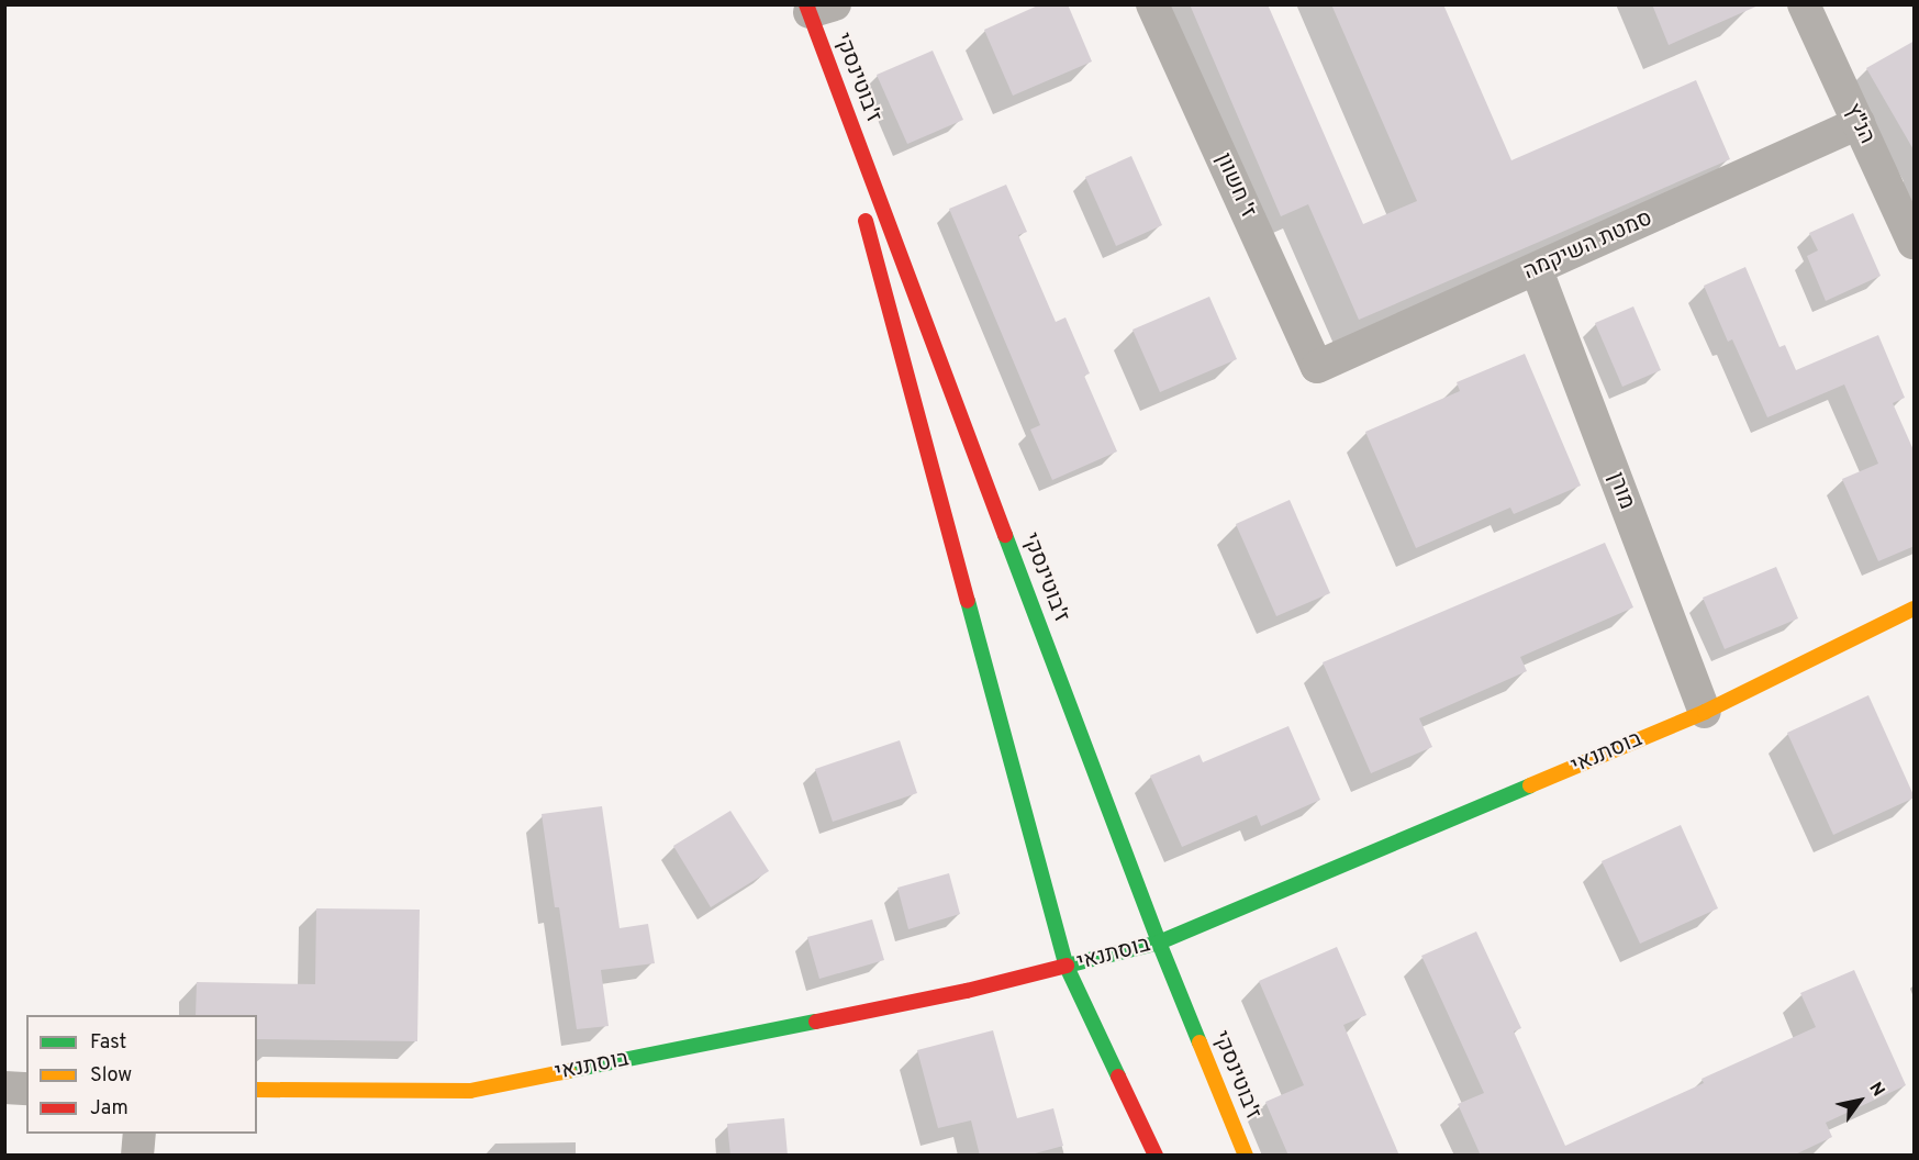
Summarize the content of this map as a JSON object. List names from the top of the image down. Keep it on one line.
{"streets":{"street":["ז'בוטינסקי","הנ\"ץ","ז' חשוון","סמטת השיקמה","מורן","בוסתנאי"]},"crossings":[["ז'בוטינסקי","בוסתנאי"],["הנ\"ץ","סמטת השיקמה"],["ז' חשוון","סמטת השיקמה"],["סמטת השיקמה","מורן"],["מורן","בוסתנאי"]],"legend":["Fast","Slow","Jam"],"north":"top right"}
